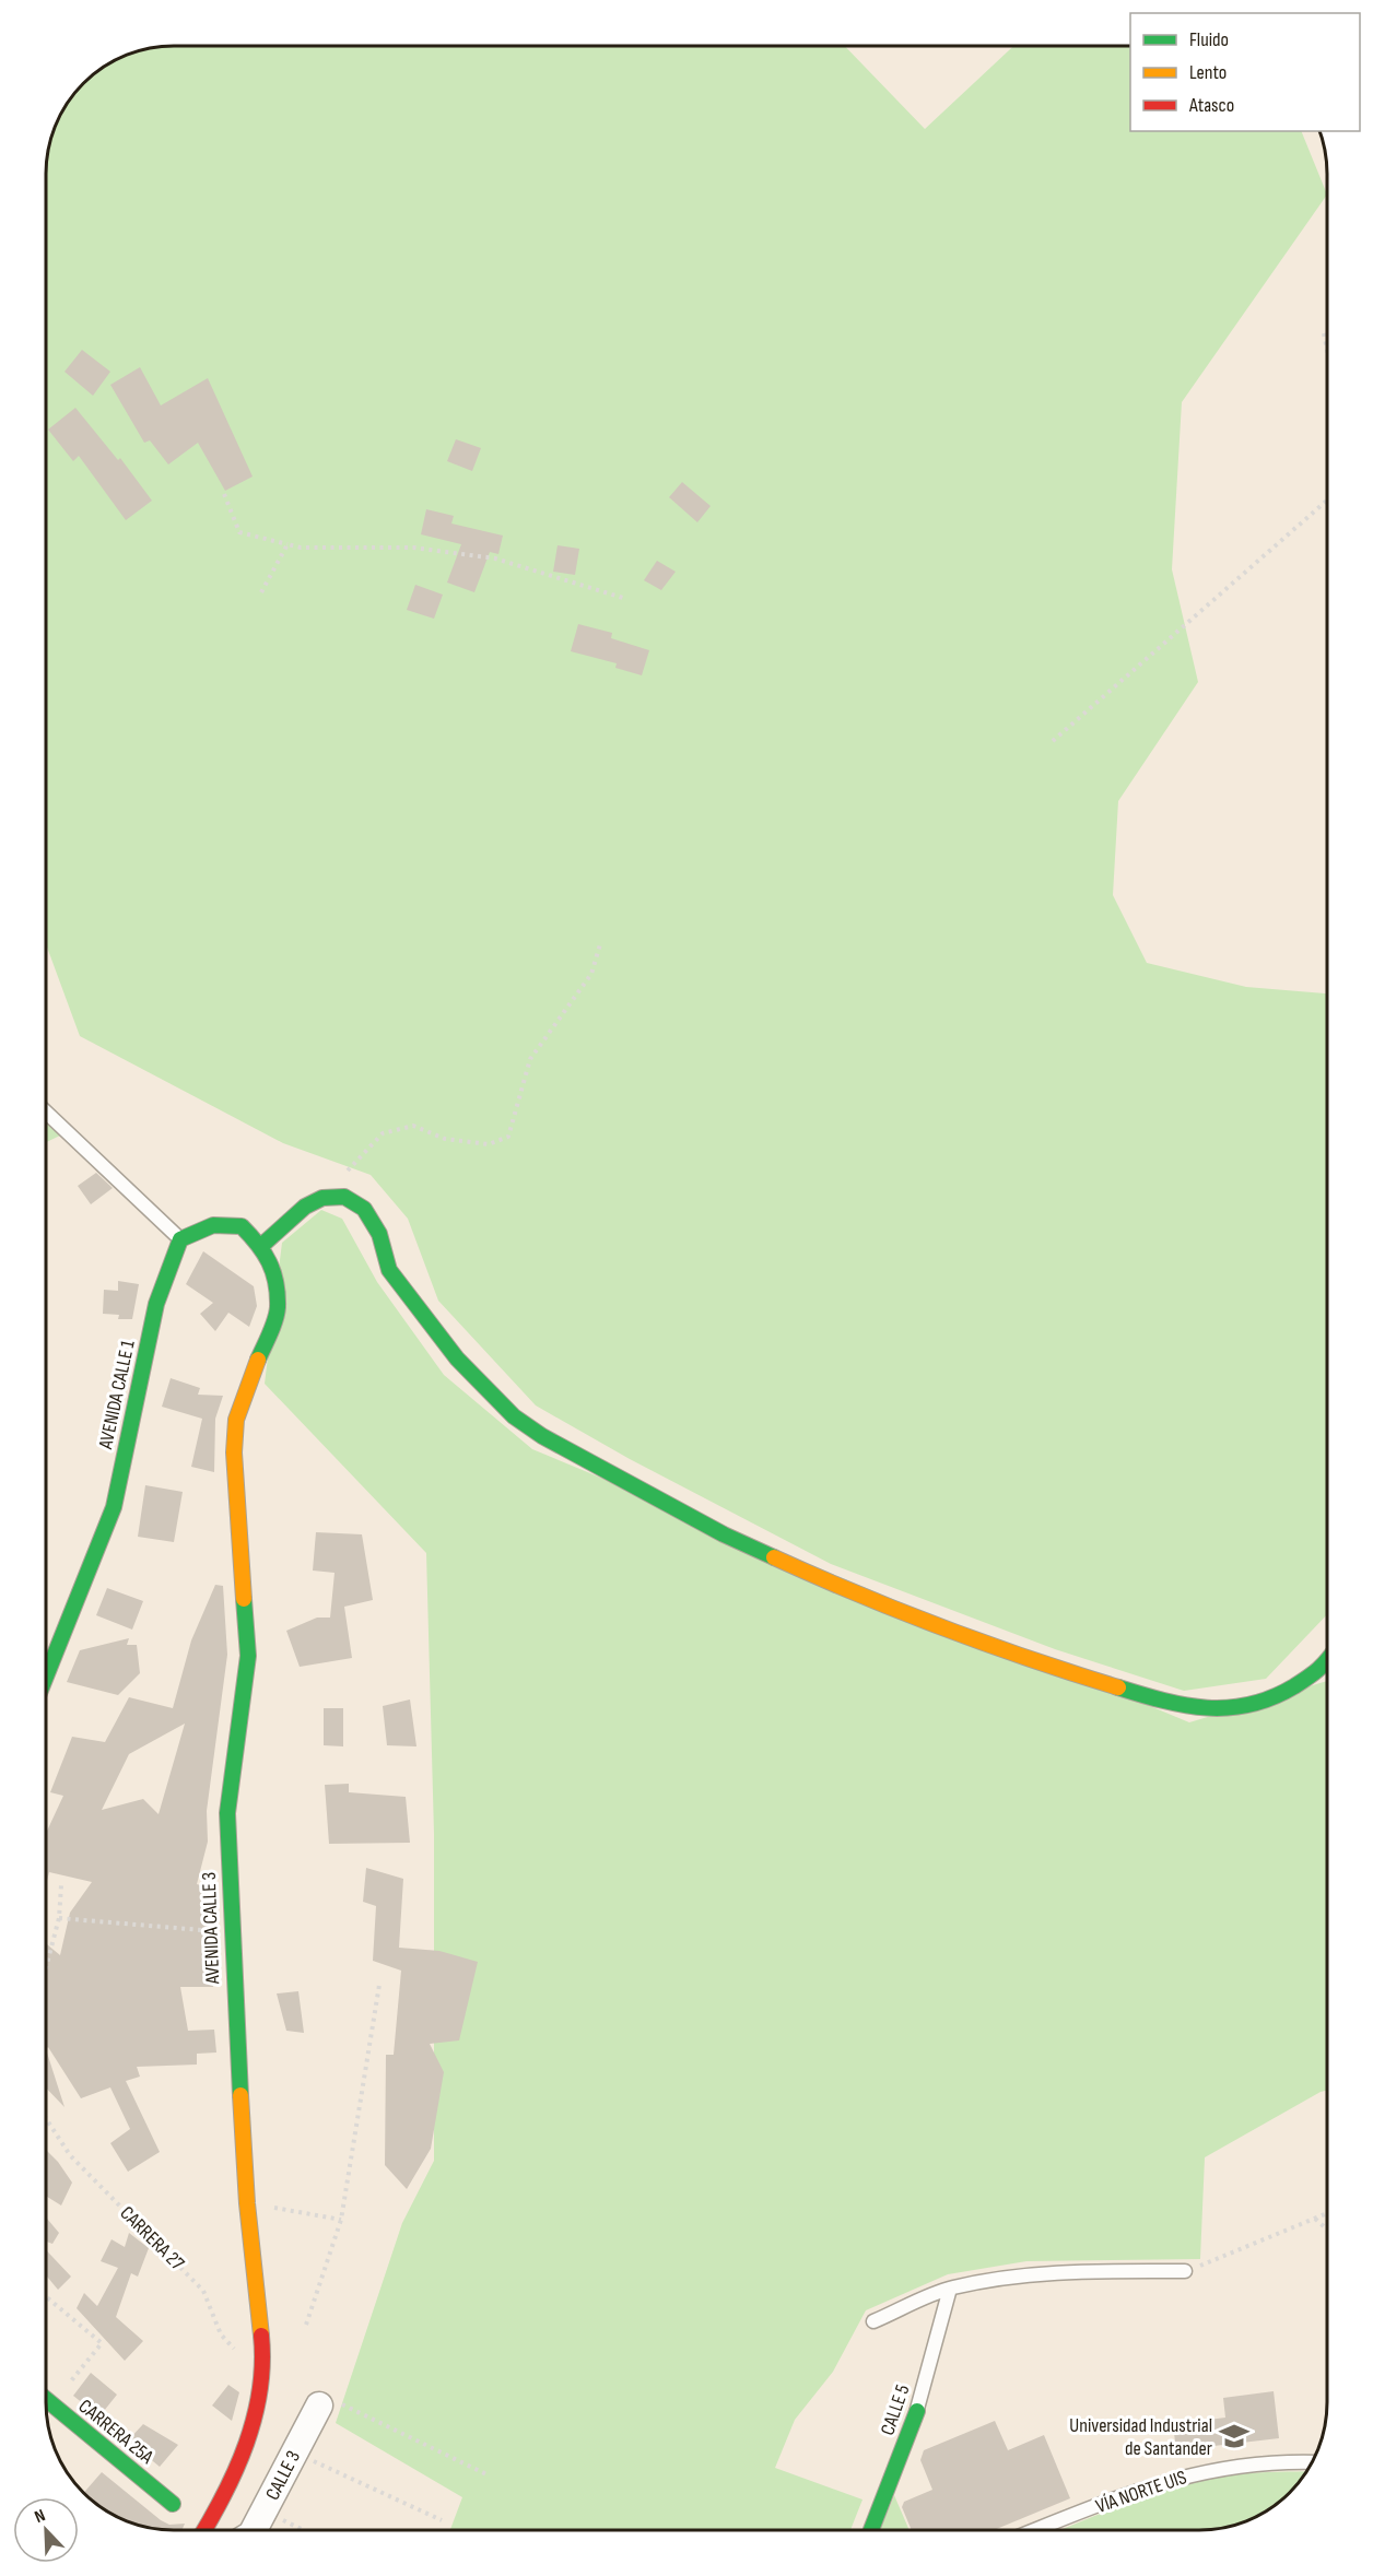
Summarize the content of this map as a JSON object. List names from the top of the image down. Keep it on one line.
{"streets":{"street":["AVENIDA CALLE 1","AVENIDA CALLE 3","CALLE 5","CARRERA 25A","CALLE 3"],"lane":["VÍA NORTE UIS"],"path":["CARRERA 27"]},"crossings":[["AVENIDA CALLE 3","CARRERA 27"]],"places":{"school or university":["Universidad Industrial de Santander"]},"legend":["Fluido","Lento","Atasco"],"north":"top left"}
